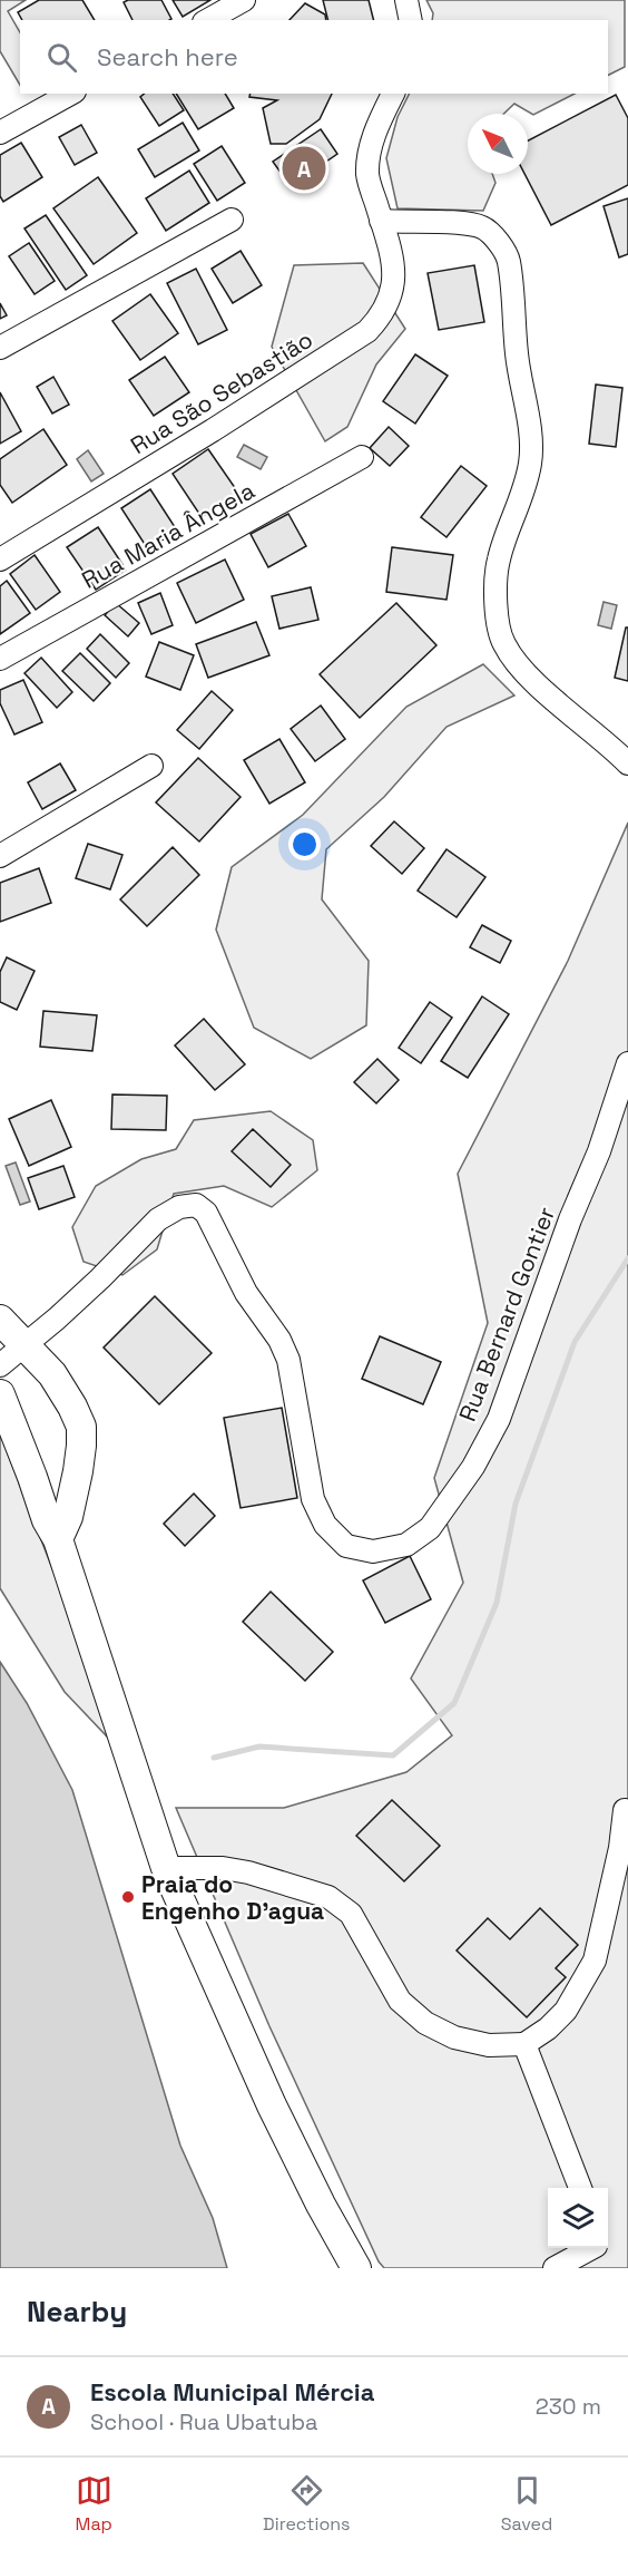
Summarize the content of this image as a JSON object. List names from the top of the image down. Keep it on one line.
{"streets":{"street":["Rua São Sebastião","Rua Maria Ângela","Rua Bernard Gontier"]},"places":["Praia do Engenho D'agua"],"north":"top left","page":{"search":"Search here","pins":"A","heading":"Nearby","list":[{"mark":"A","name":"Escola Municipal Mércia","note":"School · Rua Ubatuba","value":"230 m"}],"nav":["Map","Directions","Saved"]}}
